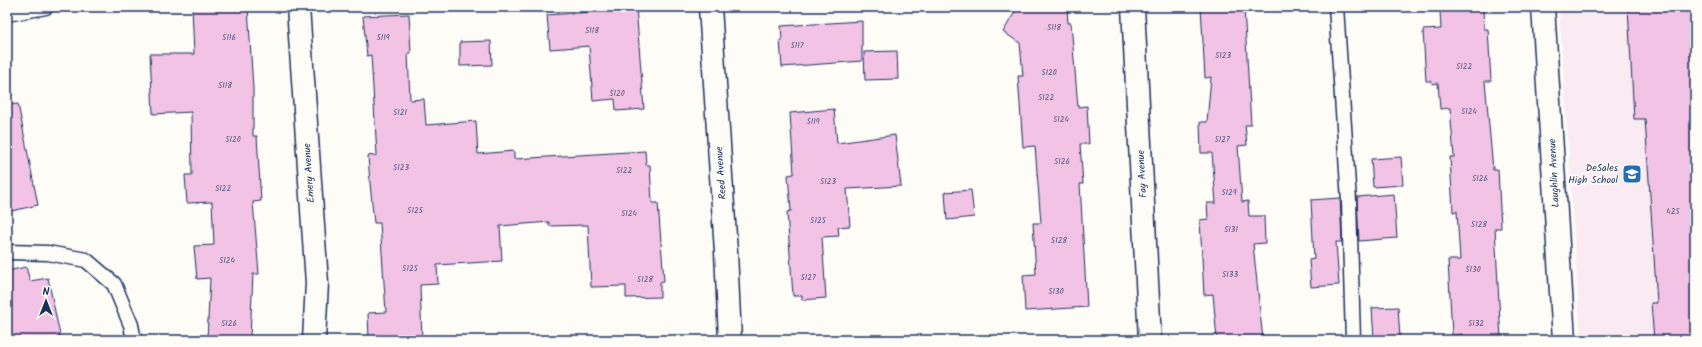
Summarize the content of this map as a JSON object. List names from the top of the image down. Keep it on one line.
{"streets":{"street":["Emery Avenue","Reed Avenue","Laughlin Avenue","Fay Avenue"]},"places":{"school or university":["DeSales High School"]},"house_numbers":["5118","5118","5116","5119","5117","5123","5122","5120","5118","5120","5122","5124","5121","5124","5119","5120","5127","5126","5123","5122","5126","5123","5122","5129","5125","425","5124","5125","5128","5131","5128","5124","5125","5130","5133","5127","5128","5130","5126","5132"],"north":"top"}
